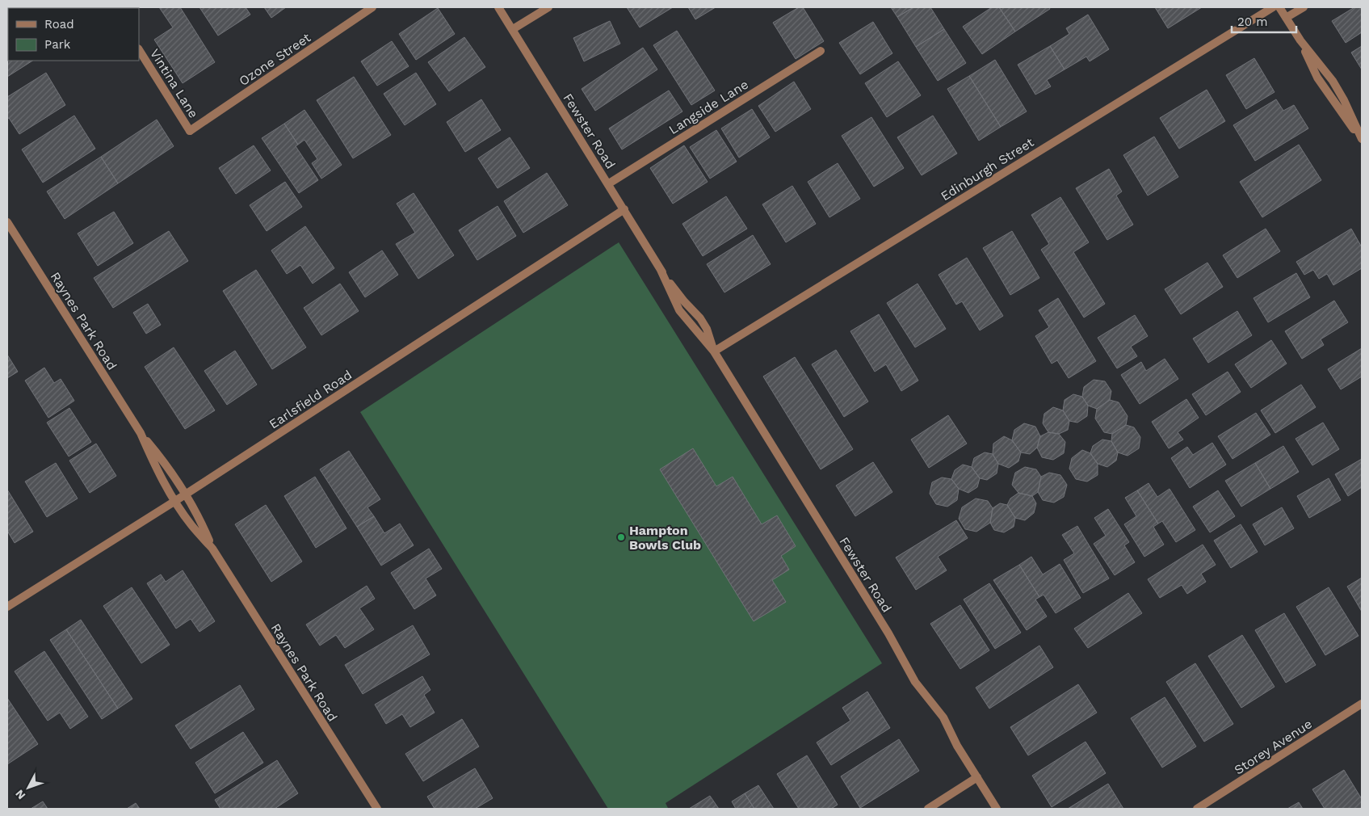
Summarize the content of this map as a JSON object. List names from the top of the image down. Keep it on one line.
{"streets":{"street":["Ozone Street","Vintina Lane","Langside Lane","Fewster Road","Edinburgh Street","Raynes Park Road","Earlsfield Road","Storey Avenue"]},"crossings":[["Ozone Street","Vintina Lane"],["Langside Lane","Fewster Road"],["Fewster Road","Edinburgh Street"],["Fewster Road","Earlsfield Road"],["Raynes Park Road","Earlsfield Road"]],"places":["Hampton Bowls Club"],"legend":["Road","Park"],"scale_bar":"20 m","north":"bottom left"}
